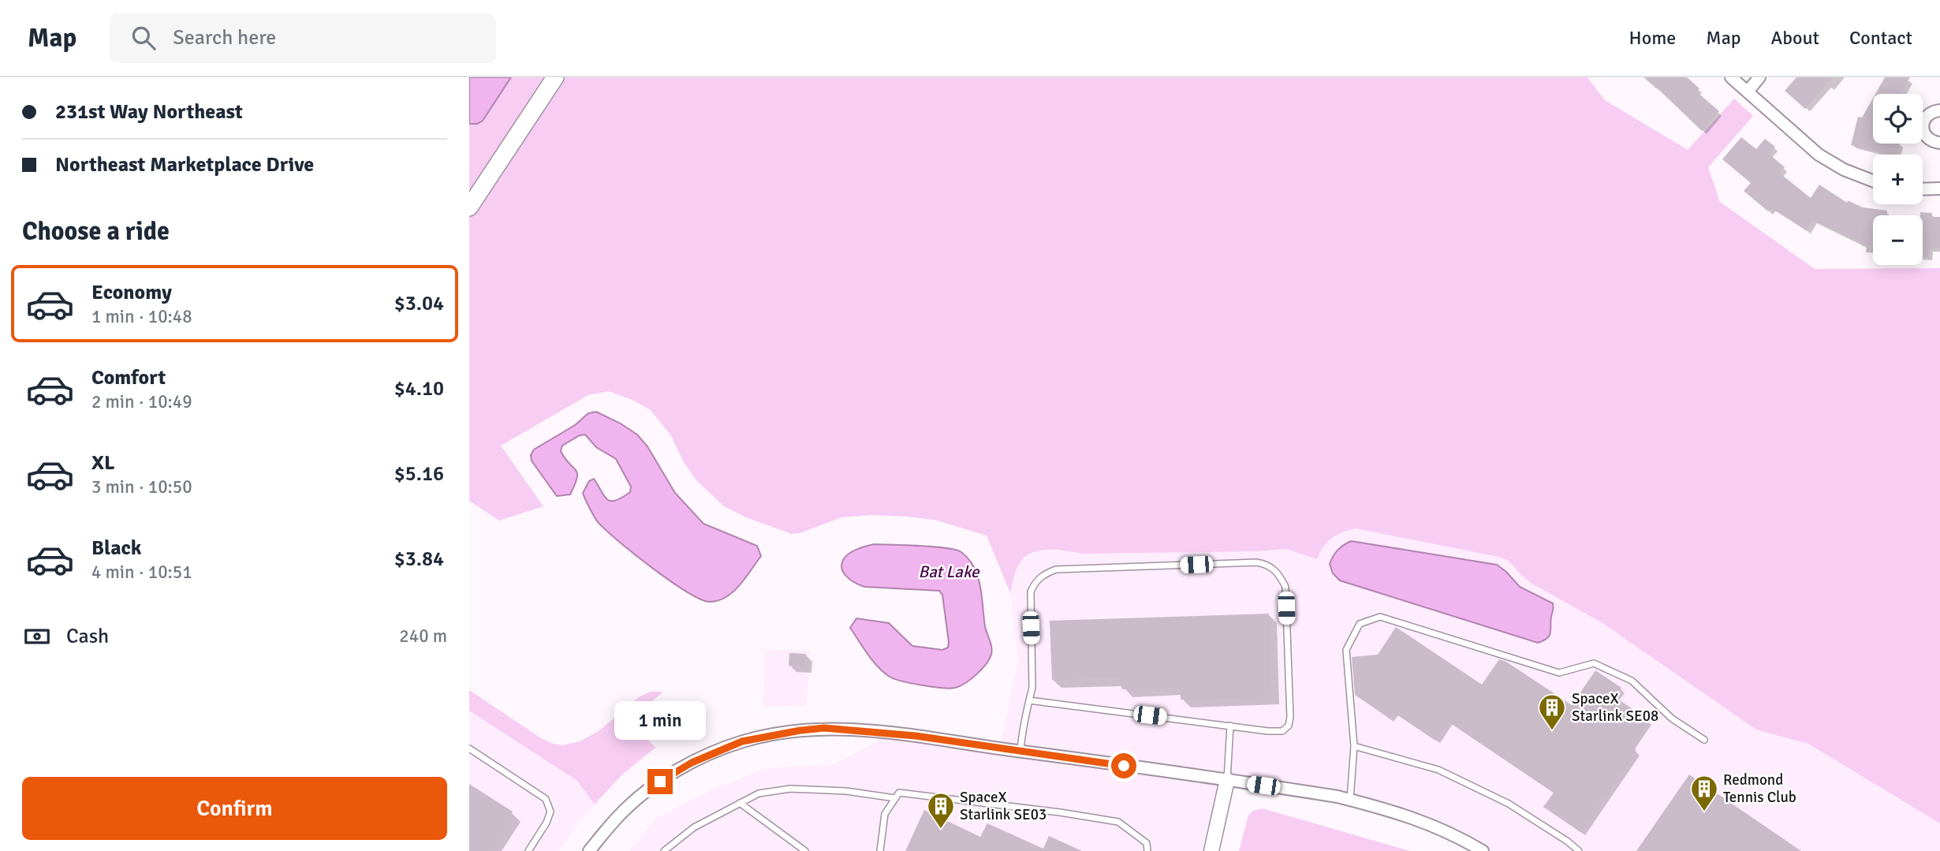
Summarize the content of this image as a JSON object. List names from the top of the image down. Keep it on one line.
{"water":["Bat Lake"],"places":{"building":["SpaceX Starlink SE08","Redmond Tennis Club","SpaceX Starlink SE03"]},"page":{"header":"Map","search":"Search here","nav":["Home","Map","About","Contact"],"banner":["231st Way Northeast","Northeast Marketplace Drive"],"map_buttons":["+","−"],"heading":"Choose a ride","list":[{"name":"Economy","note":"1 min · 10:48","value":"$3.04"},{"name":"Comfort","note":"2 min · 10:49","value":"$4.10"},{"name":"XL","note":"3 min · 10:50","value":"$5.16"},{"name":"Black","note":"4 min · 10:51","value":"$3.84"}],"pay":["Cash","240 m"],"bubble":"1 min","buttons":"Confirm"}}
